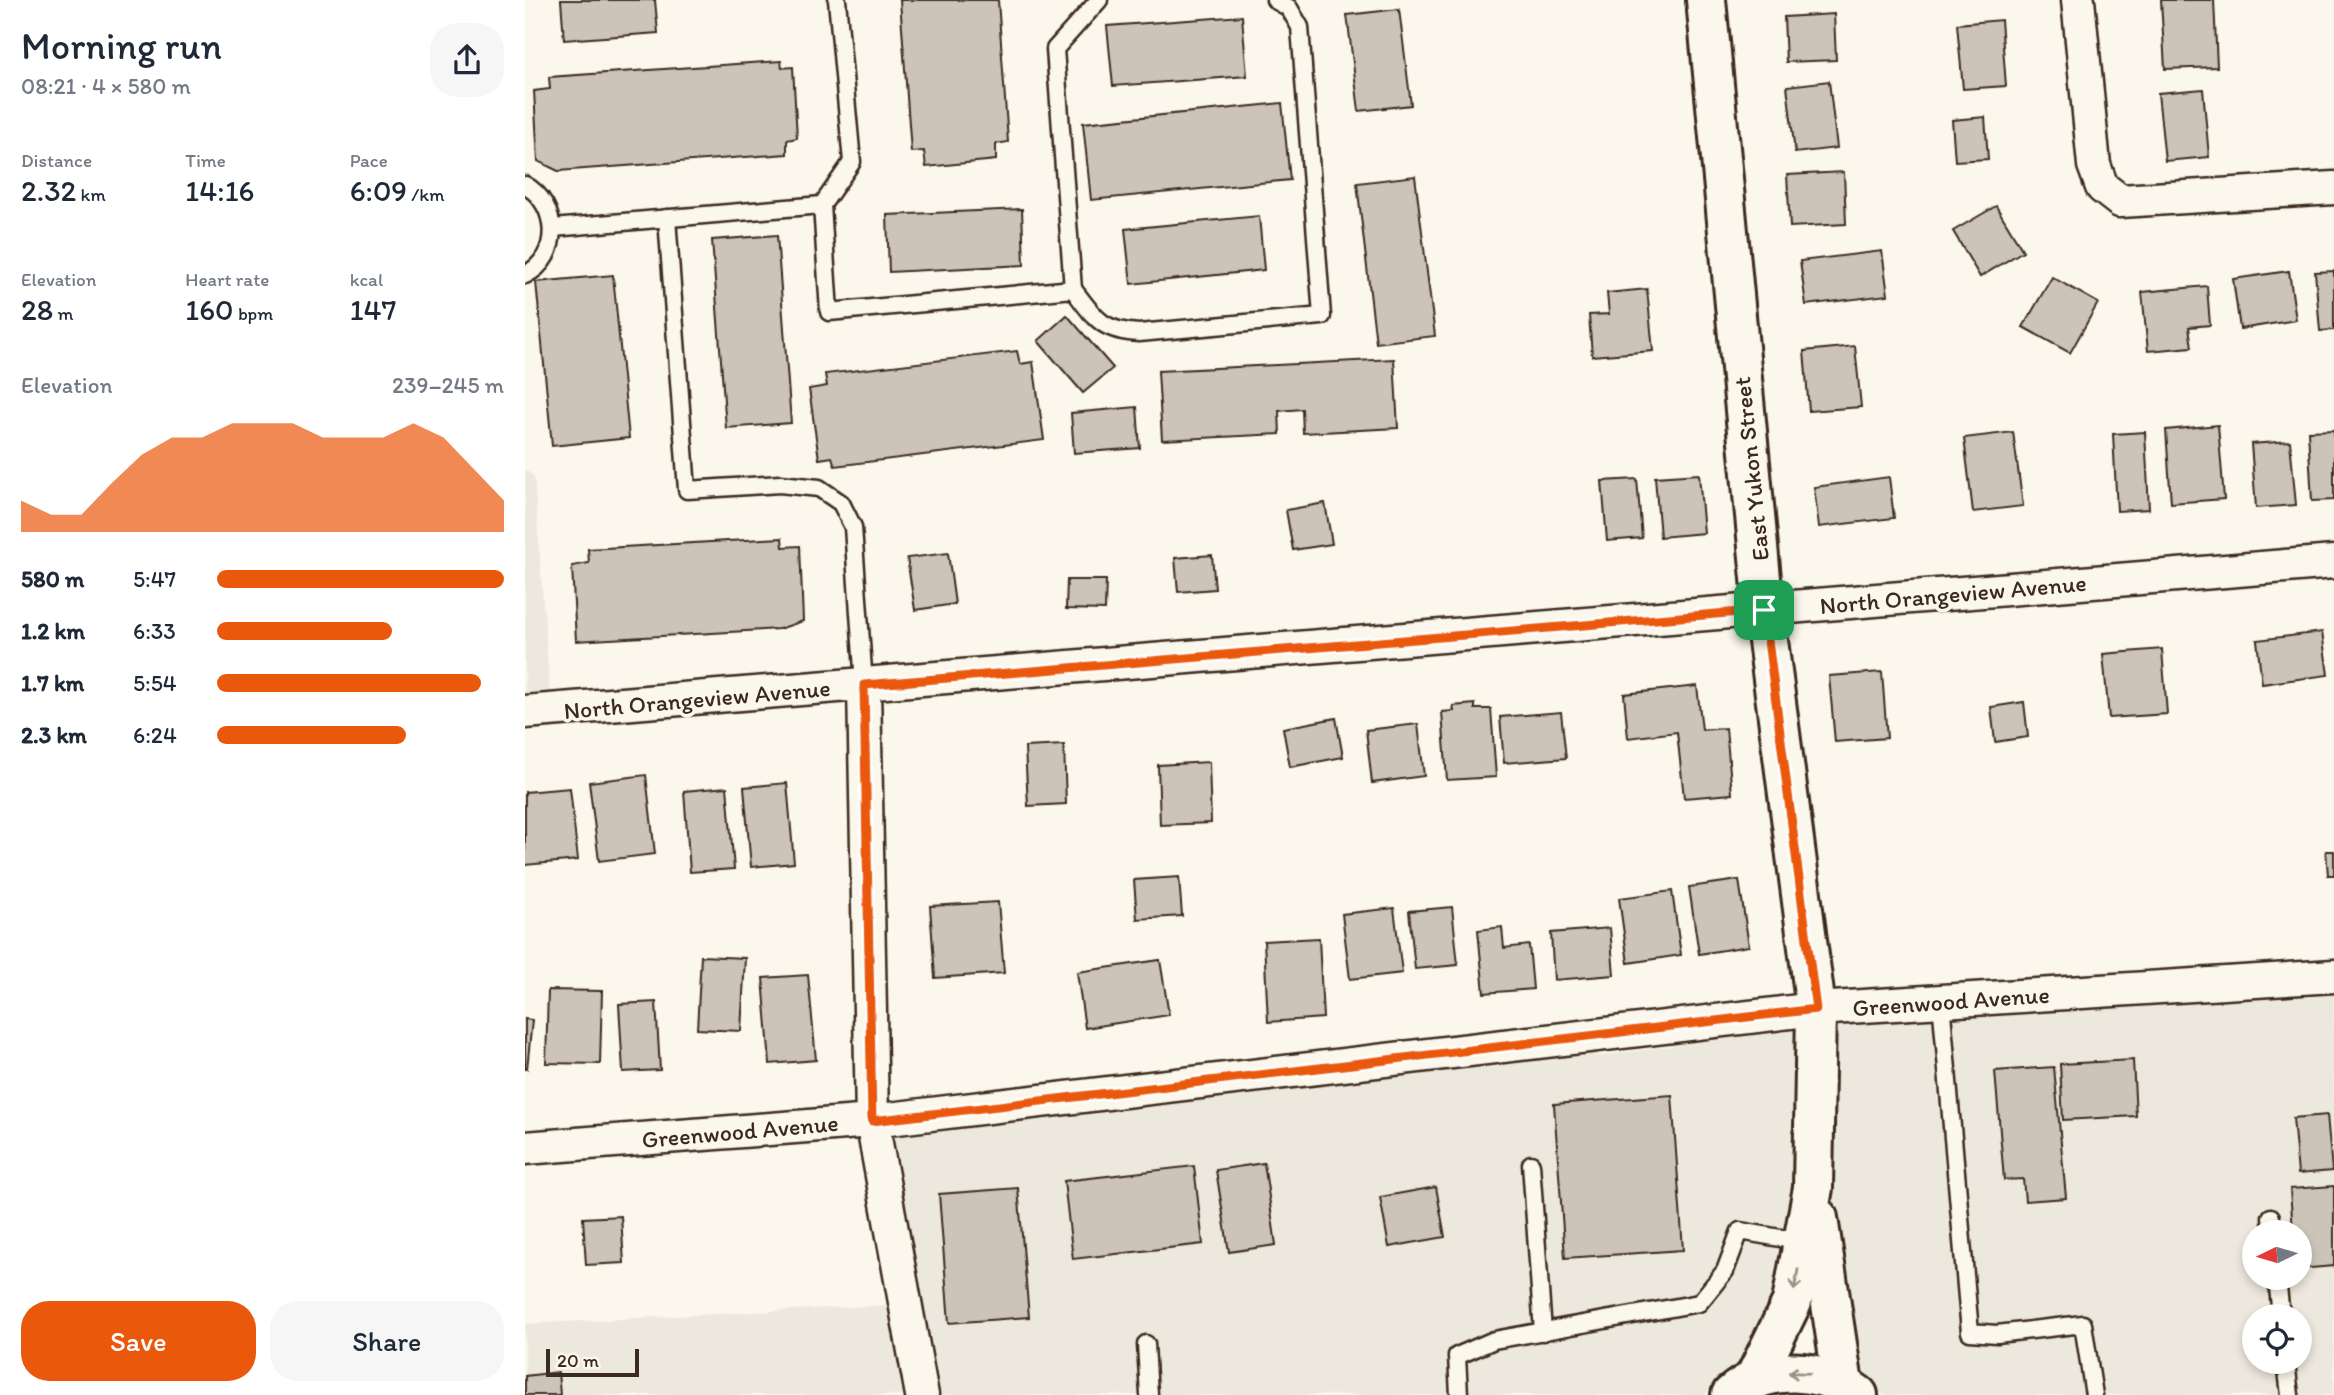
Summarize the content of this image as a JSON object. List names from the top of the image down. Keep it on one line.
{"streets":{"street":["East Yukon Street","North Orangeview Avenue","Greenwood Avenue"]},"crossings":[["East Yukon Street","North Orangeview Avenue"],["East Yukon Street","Greenwood Avenue"]],"scale_bar":"20 m","north":"left","page":{"heading":["Morning run","08:21 · 4 × 580 m"],"stats":[["Distance","2.32 km"],["Time","14:16"],["Pace","6:09 /km"],["Elevation","28 m"],["Heart rate","160 bpm"],["kcal","147"]],"chart":["Elevation","239–245 m"],"list":[{"name":"580 m","note":"5:47"},{"name":"1.2 km","note":"6:33"},{"name":"1.7 km","note":"5:54"},{"name":"2.3 km","note":"6:24"}],"buttons":["Save","Share"],"scale":"20 m"}}
